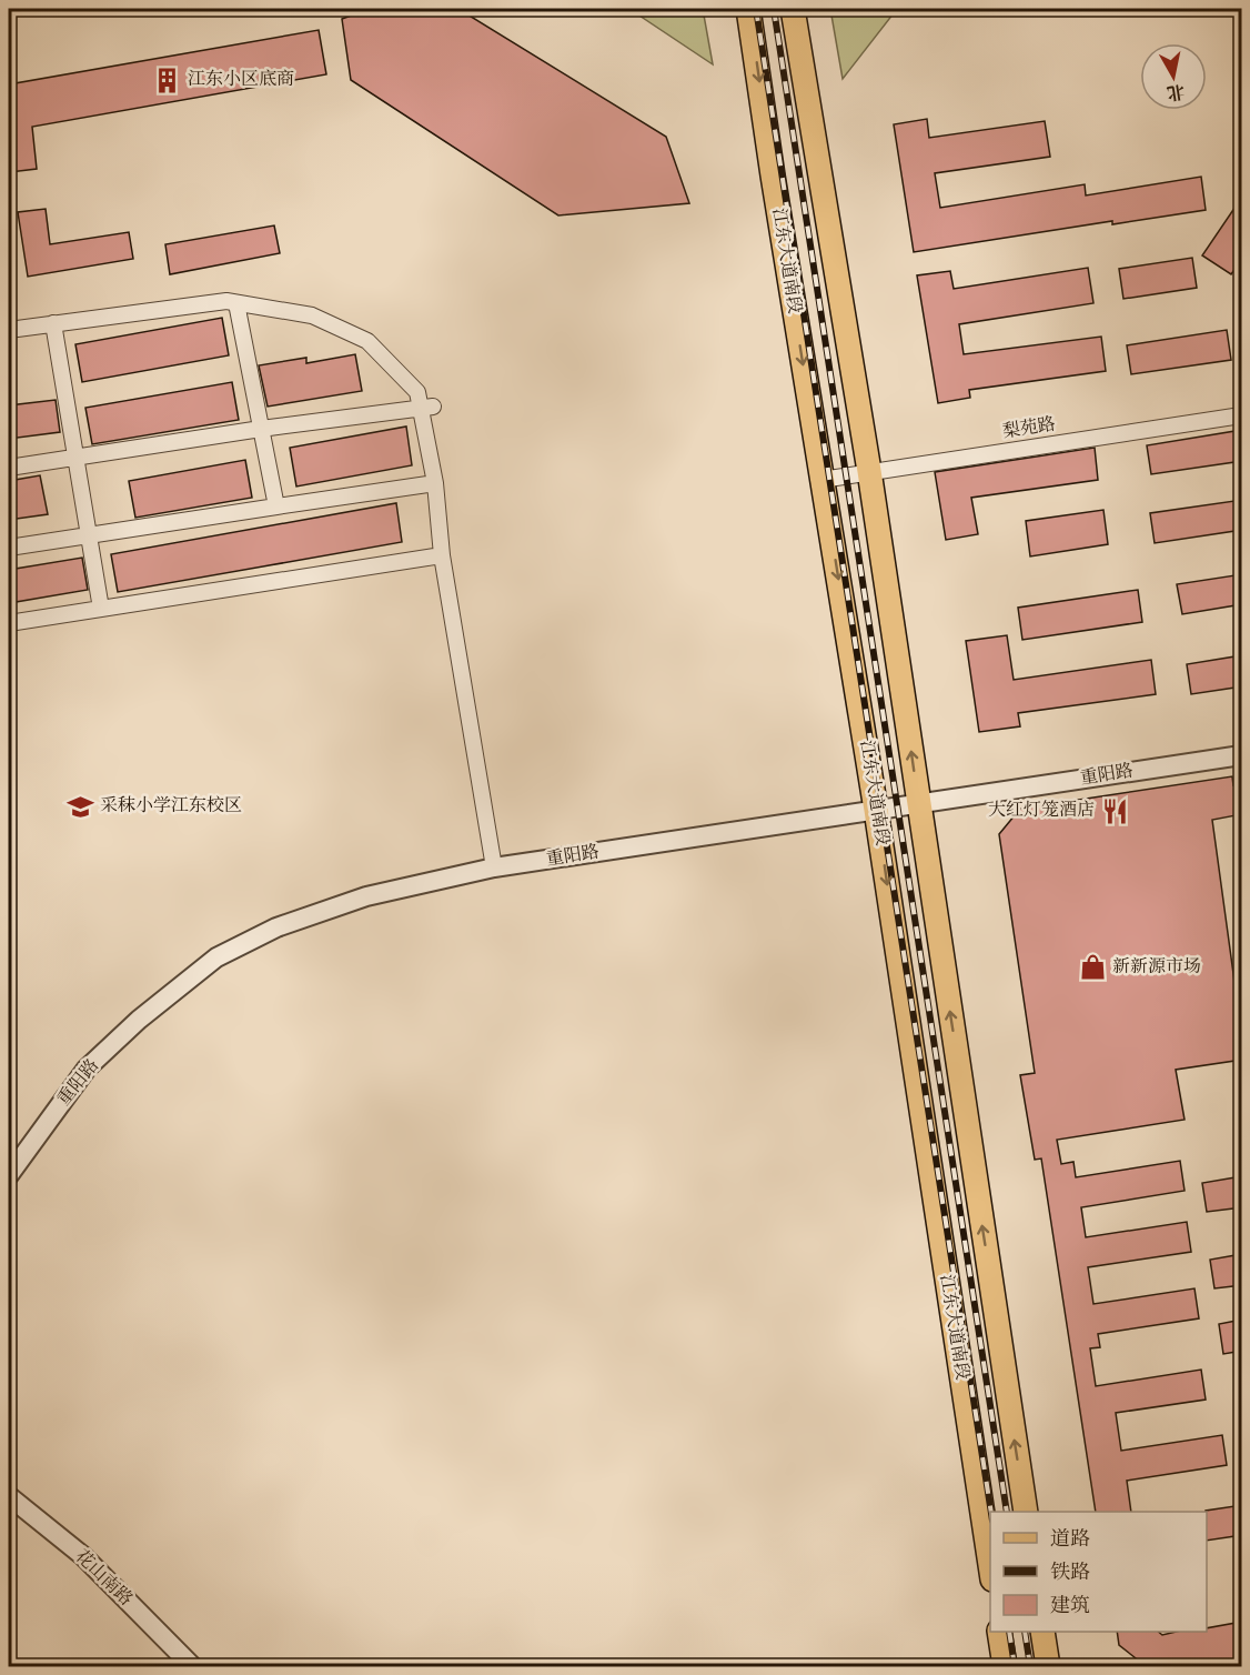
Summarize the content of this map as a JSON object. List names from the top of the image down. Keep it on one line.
{"streets":{"main road":["江东大道南段"],"street":["梨苑路","重阳路","花山南路"]},"crossings":[["江东大道南段","梨苑路"],["江东大道南段","重阳路"]],"places":{"building":["江东小区底商"],"school or university":["采秣小学江东校区"],"restaurant":["大红灯笼酒店"],"shop":["新新源市场"]},"legend":["道路","铁路","建筑"],"north":"bottom"}
